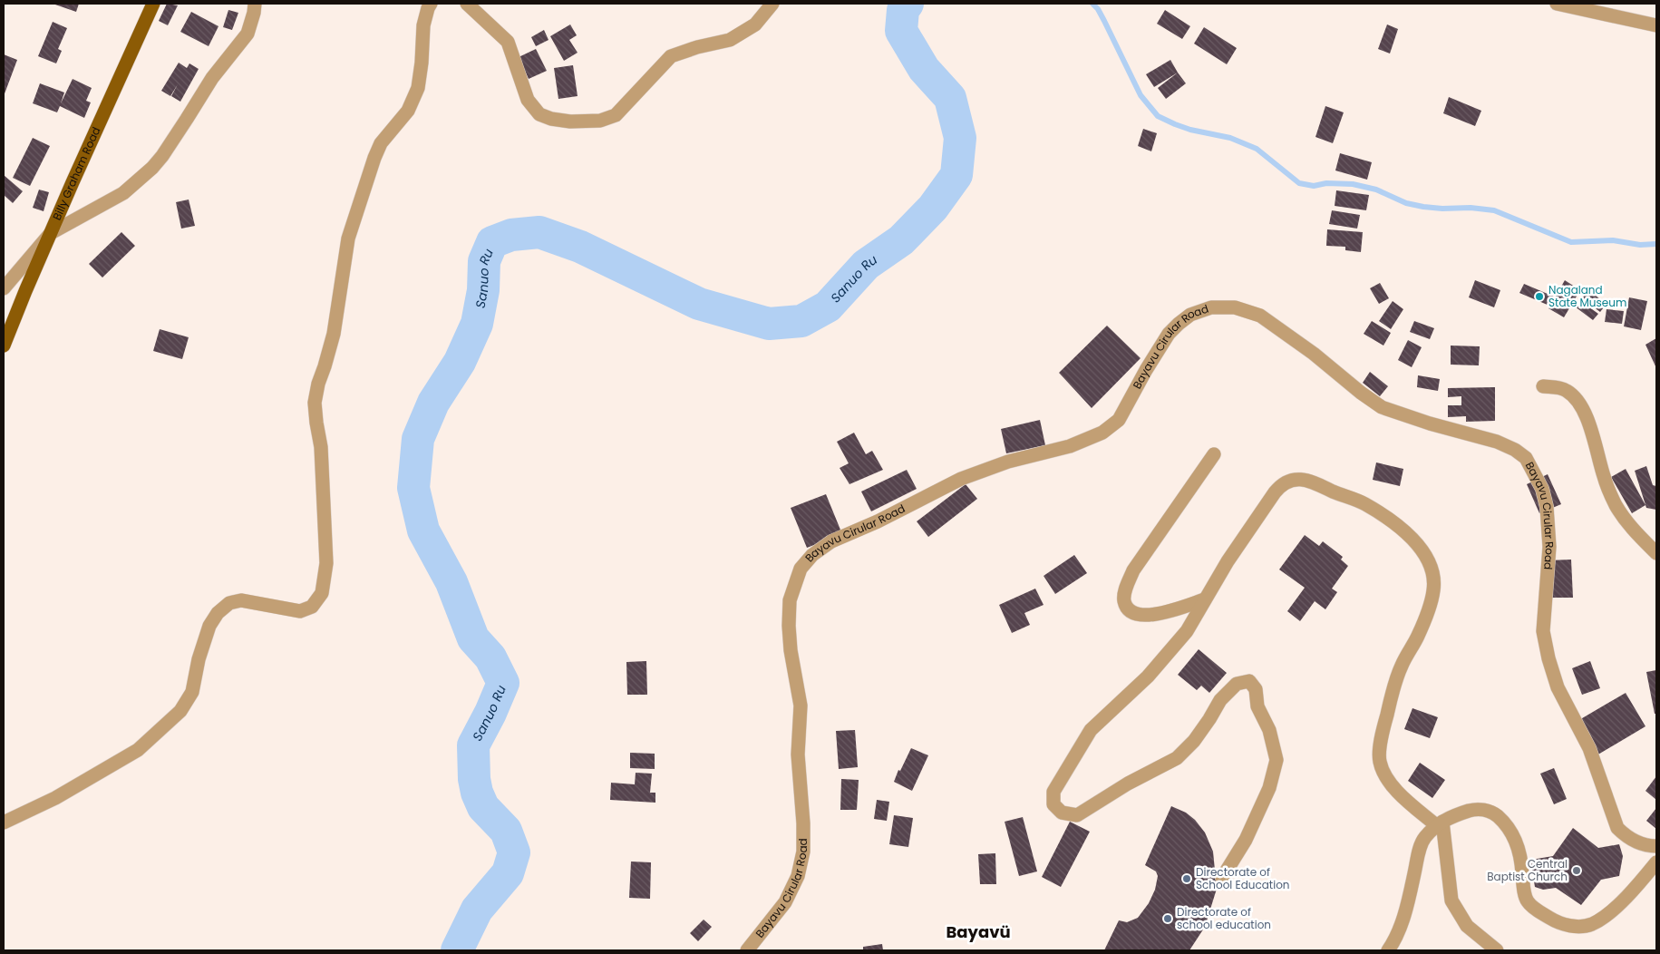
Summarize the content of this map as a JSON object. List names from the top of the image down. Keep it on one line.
{"streets":{"main road":["Billy Graham Road"],"street":["Bayavu Cirular Road"]},"districts":["Bayavü"],"water":["Sanuo Ru"],"places":["Nagaland State Museum","Central Baptist Church","Directorate of School Education","Directorate of school education"]}
